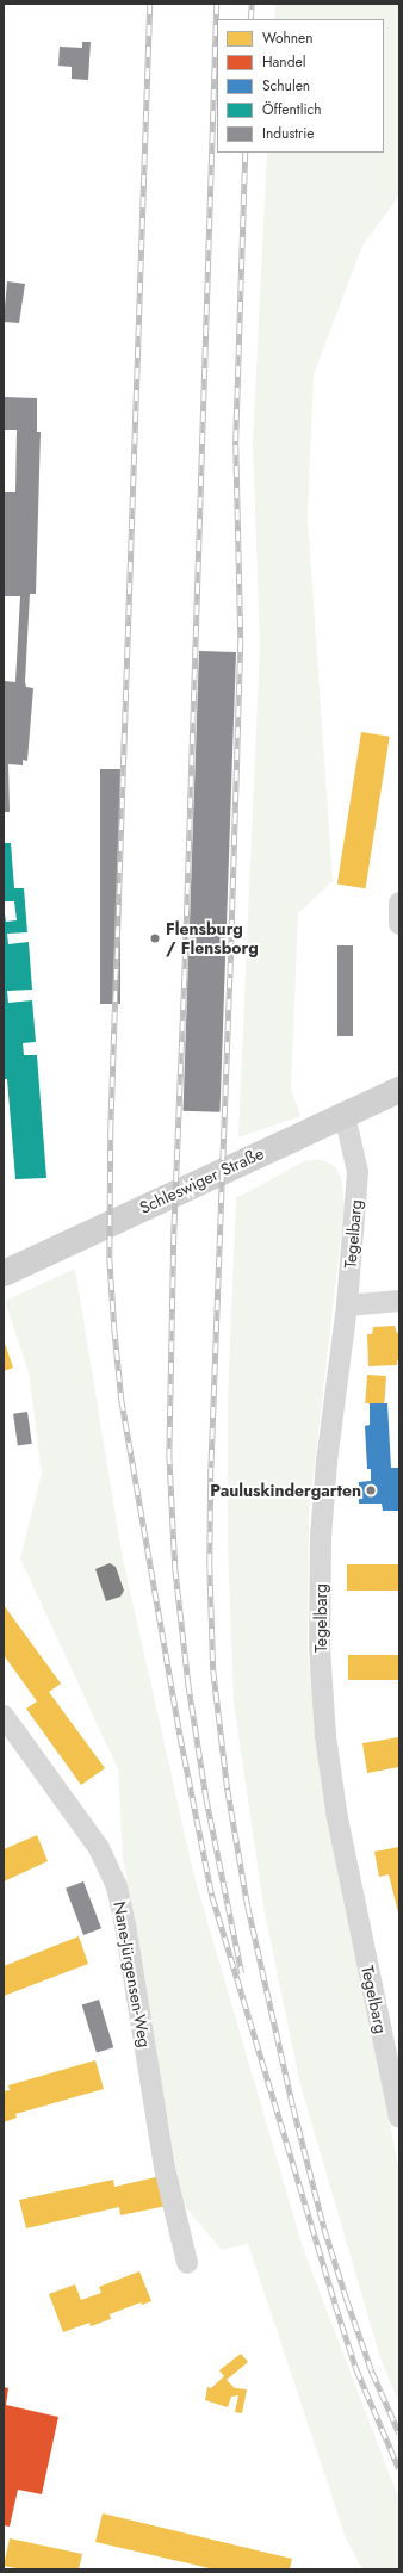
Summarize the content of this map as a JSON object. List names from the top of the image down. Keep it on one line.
{"streets":{"main road":["Schleswiger Straße"],"street":["Tegelbarg","Nane-Jürgensen-Weg"]},"crossings":[["Schleswiger Straße","Tegelbarg"]],"places":["Flensburg / Flensborg","Pauluskindergarten"],"legend":["Wohnen","Handel","Schulen","Öffentlich","Industrie"]}
